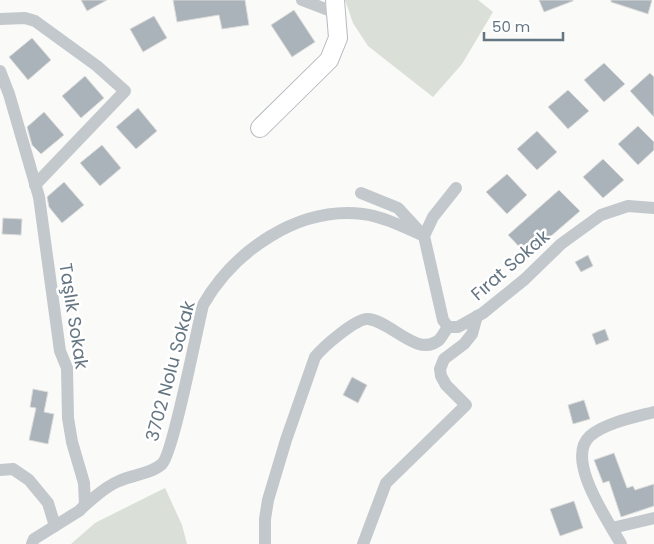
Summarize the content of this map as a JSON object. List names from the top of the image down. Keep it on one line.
{"streets":{"street":["Fırat Sokak","Taşlık Sokak","3702 Nolu Sokak"]},"crossings":[["Taşlık Sokak","3702 Nolu Sokak"]],"scale_bar":"50 m"}
